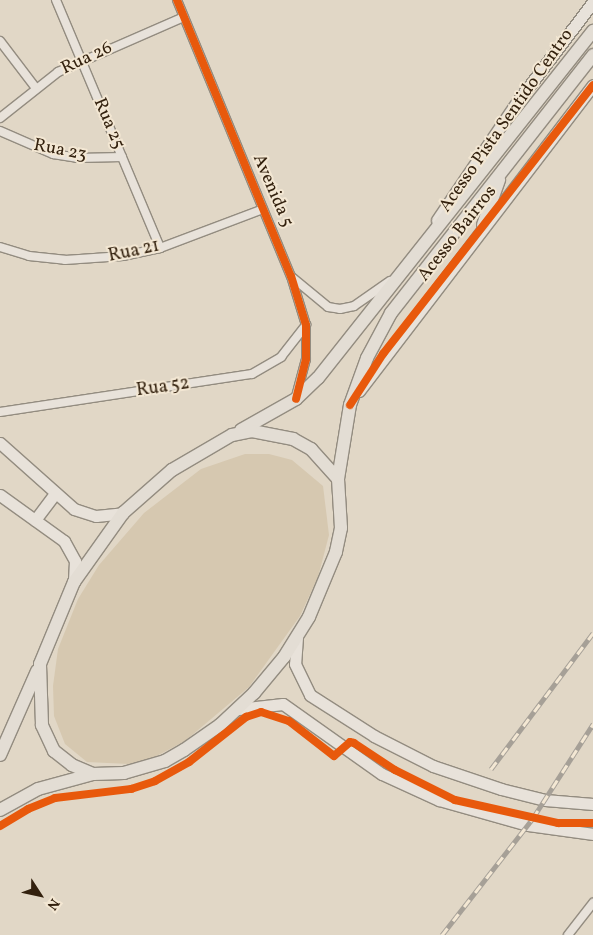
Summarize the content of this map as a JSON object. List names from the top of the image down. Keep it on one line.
{"streets":{"street":["Rua 26","Acesso Pista Sentido Centro","Rua 25","Rua 23","Avenida 5","Acesso Bairros","Rua 21","Rua 52"]},"crossings":[["Rua 26","Rua 25"],["Rua 26","Avenida 5"],["Rua 25","Rua 23"],["Rua 25","Rua 21"],["Avenida 5","Rua 21"],["Avenida 5","Rua 52"]],"north":"bottom right"}
